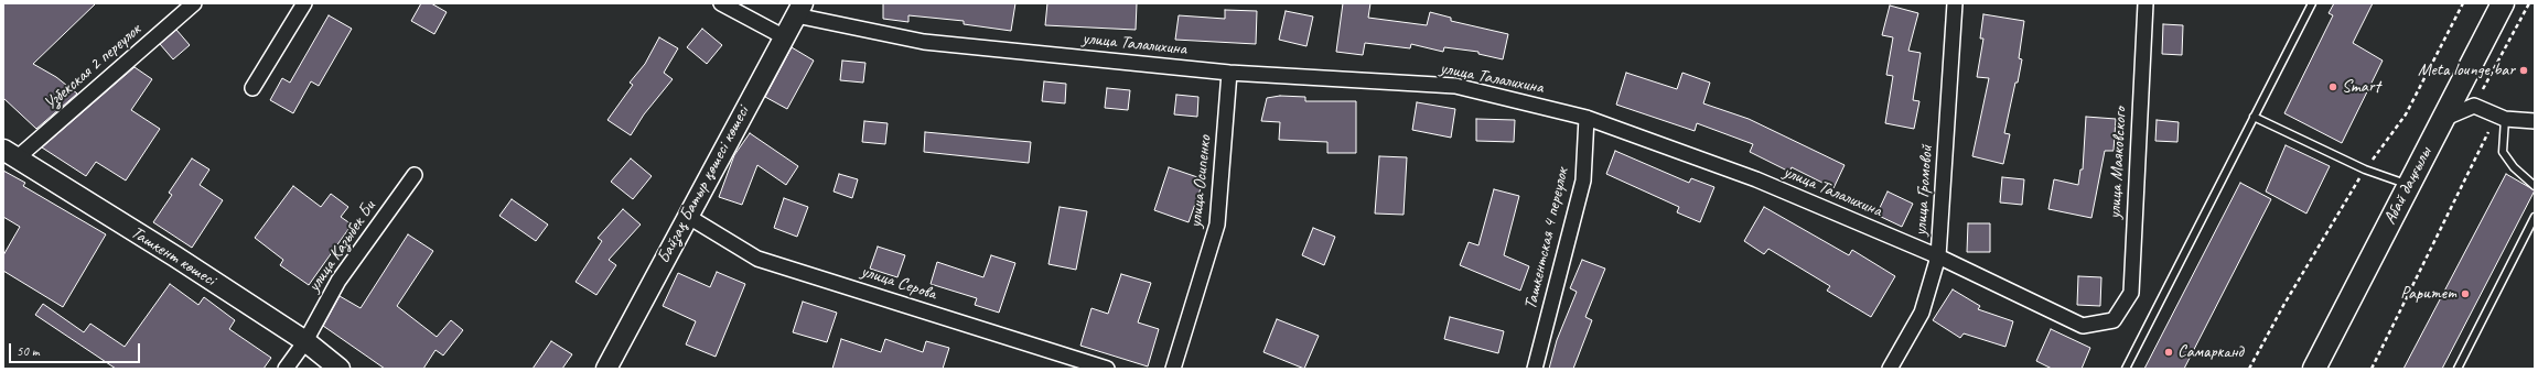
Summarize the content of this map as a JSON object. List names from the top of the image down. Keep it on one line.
{"streets":{"main road":["Байзақ Батыр қөшесі көшесі","Абай даңғылы","Ташкент көшесі"],"street":["улица Талалихина","Узбекская 2 переулок","улица Маяковского","улица Осипенко","улица Громовой","Ташкентская 4 переулок","улица Казыбек Би","улица Серова"]},"crossings":[["улица Талалихина","улица Маяковского"],["улица Талалихина","улица Осипенко"],["улица Талалихина","Байзақ Батыр қөшесі көшесі"],["улица Талалихина","улица Громовой"],["улица Талалихина","Ташкентская 4 переулок"],["Узбекская 2 переулок","Ташкент көшесі"],["Байзақ Батыр қөшесі көшесі","улица Серова"],["улица Казыбек Би","Ташкент көшесі"]],"places":["Meta lounge bar","Smart","Раритет","Самарканд"],"scale_bar":"50 m"}
